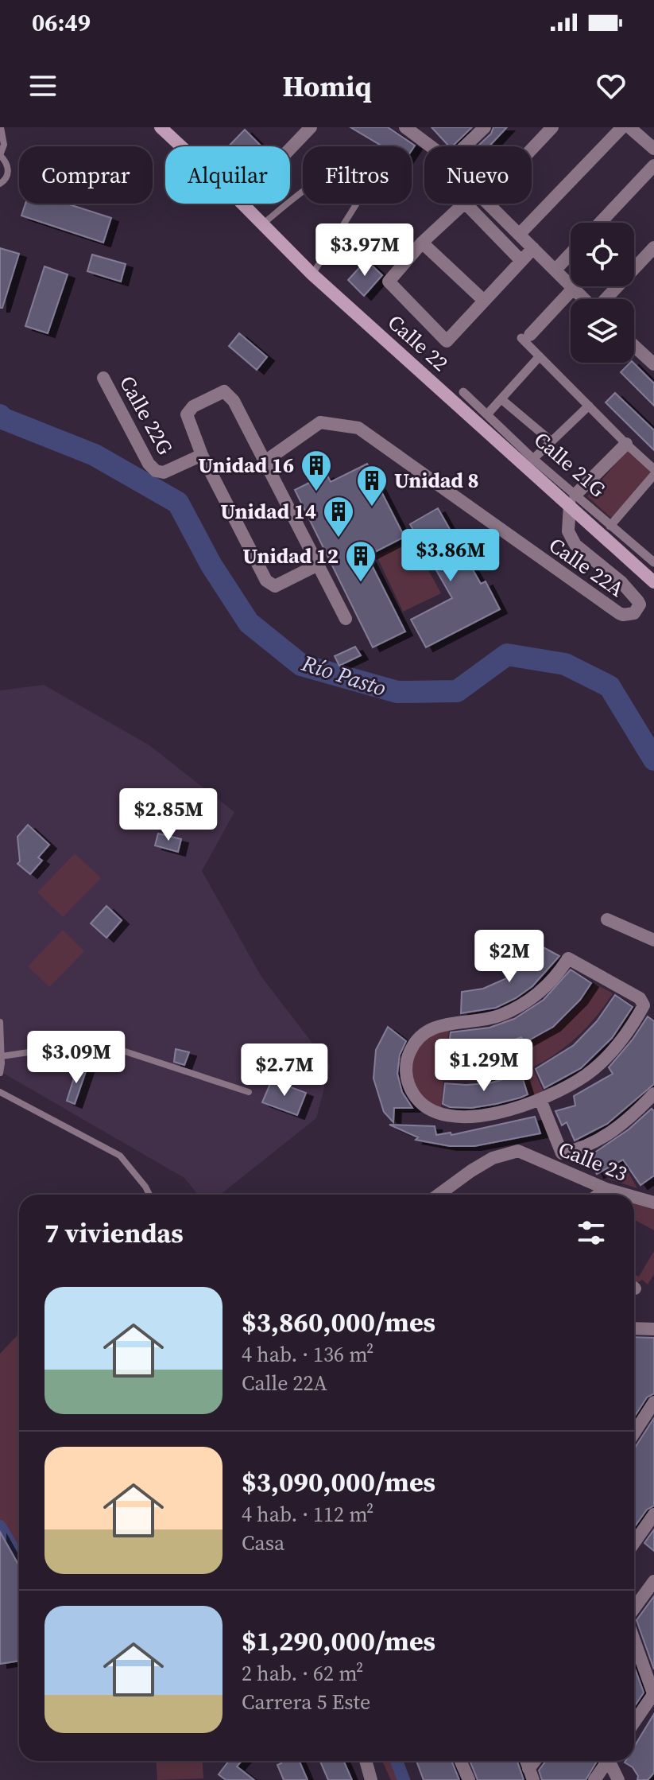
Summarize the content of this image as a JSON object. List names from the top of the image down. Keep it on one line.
{"streets":{"main road":["Calle 22"],"street":["Calle 22G","Calle 21G","Calle 22A","Calle 23"]},"crossings":[["Calle 22","Calle 21G"],["Calle 22","Calle 22A"],["Calle 21G","Calle 22A"]],"water":["Río Pasto"],"places":{"building":["Unidad 16","Unidad 8","Unidad 14","Unidad 12"]},"page":{"status":"06:49","header":"Homiq","chip":["Comprar","Alquilar","Filtros","Nuevo"],"price":["$3.97M","$3.86M","$2.85M","$2M","$3.09M","$1.29M","$2.7M"],"heading":"7 viviendas","list":[{"name":"$3,860,000/mes","note":"4 hab. · 136 m² · Calle 22A"},{"name":"$3,090,000/mes","note":"4 hab. · 112 m² · Casa"},{"name":"$1,290,000/mes","note":"2 hab. · 62 m² · Carrera 5 Este"}]}}
